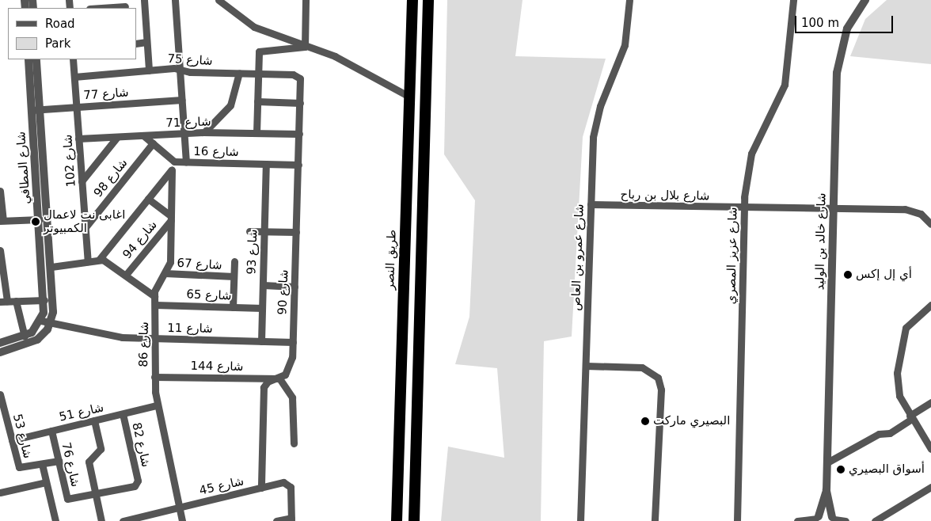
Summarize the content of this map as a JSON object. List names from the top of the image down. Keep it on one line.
{"streets":{"highway":["طريق النصر"],"street":["شارع 75","شارع 77","شارع 71","شارع 16","شارع 102","شارع المطافي","شارع 98","شارع بلال بن رباح","شارع 94","شارع خالد بن الوليد","شارع 93","شارع عزيز المصري","شارع عمرو بن العاص","شارع 67","شارع 90","شارع 65","شارع 11","شارع 86","شارع 144","شارع 51","شارع 53","شارع 82","شارع 76","شارع 45"]},"crossings":[["شارع 75","شارع 102"],["شارع 75","شارع 90"],["شارع 77","شارع 102"],["شارع 77","شارع المطافي"],["شارع 71","شارع 16"],["شارع 71","شارع 102"],["شارع 71","شارع 90"],["شارع 16","شارع 98"],["شارع 16","شارع 93"],["شارع 16","شارع 90"],["شارع 102","شارع 98"],["شارع المطافي","شارع 11"],["شارع بلال بن رباح","شارع خالد بن الوليد"],["شارع بلال بن رباح","شارع عزيز المصري"],["شارع بلال بن رباح","شارع عمرو بن العاص"],["شارع 94","شارع 86"],["شارع 93","شارع 65"],["شارع 93","شارع 11"],["شارع 67","شارع 86"],["شارع 90","شارع 11"],["شارع 90","شارع 144"],["شارع 90","شارع 45"],["شارع 65","شارع 86"],["شارع 11","شارع 86"],["شارع 86","شارع 144"],["شارع 86","شارع 51"],["شارع 86","شارع 45"],["شارع 51","شارع 53"],["شارع 51","شارع 82"],["شارع 51","شارع 76"],["شارع 53","شارع 76"],["شارع 82","شارع 76"]],"places":["اغابى نت لاعمال الكمبيوتر","أي إل إكس","البصيري ماركت","أسواق البصيري"],"legend":["Road","Park"],"scale_bar":"100 m"}
